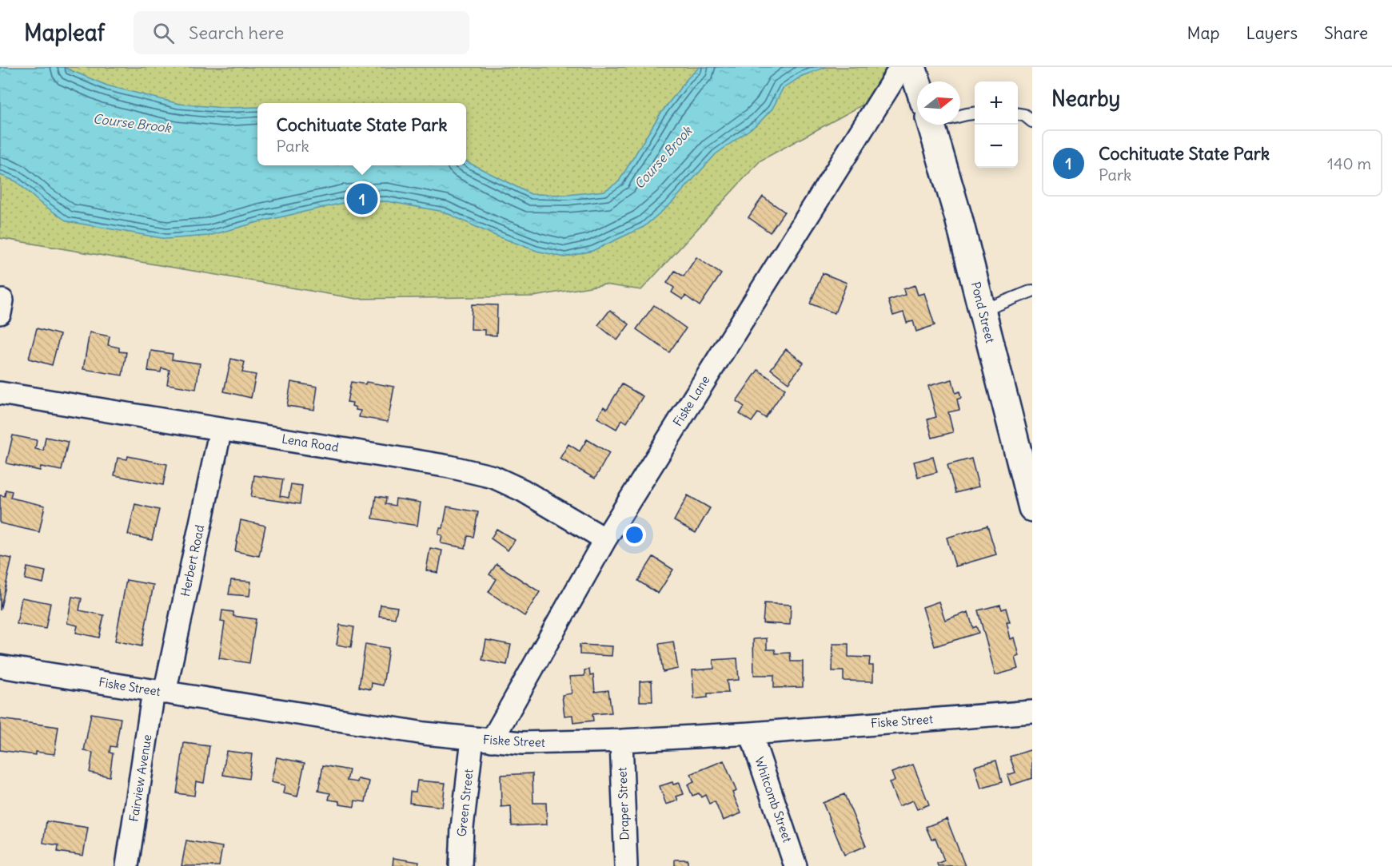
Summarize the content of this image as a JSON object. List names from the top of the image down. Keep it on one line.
{"streets":{"street":["Pond Street","Fiske Lane","Lena Road","Herbert Road","Fiske Street","Fairview Avenue","Whitcomb Street","Green Street","Draper Street"]},"crossings":[["Fiske Lane","Lena Road"],["Fiske Lane","Fiske Street"],["Fiske Lane","Green Street"],["Lena Road","Herbert Road"],["Herbert Road","Fiske Street"],["Herbert Road","Fairview Avenue"],["Fiske Street","Fairview Avenue"],["Fiske Street","Whitcomb Street"],["Fiske Street","Green Street"],["Fiske Street","Draper Street"]],"water":["Course Brook"],"north":"right","page":{"header":"Mapleaf","search":"Search here","nav":["Map","Layers","Share"],"heading":"Nearby","map_buttons":["+","−"],"popup":["Cochituate State Park","Park"],"list":[{"mark":"1","name":"Cochituate State Park","note":"Park","value":"140 m"}],"pins":"1"}}
